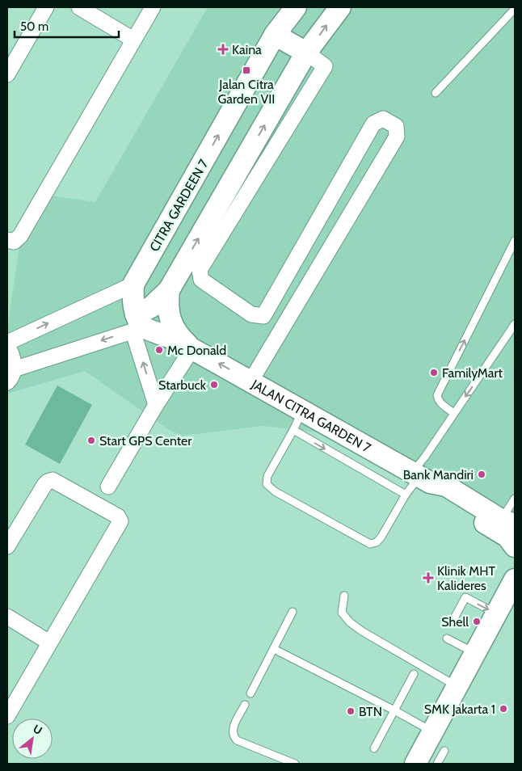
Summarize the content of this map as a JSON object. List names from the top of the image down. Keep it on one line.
{"streets":{"main road":["CITRA GARDEEN 7","JALAN CITRA GARDEN 7"]},"places":{"health":["Kaina","Klinik MHT Kalideres"],"transit":["Jalan Citra Garden VII"],"other":["Mc Donald","FamilyMart","Starbuck","Start GPS Center","Bank Mandiri","Shell","SMK Jakarta 1","BTN"]},"scale_bar":"50 m","north":"top right"}
